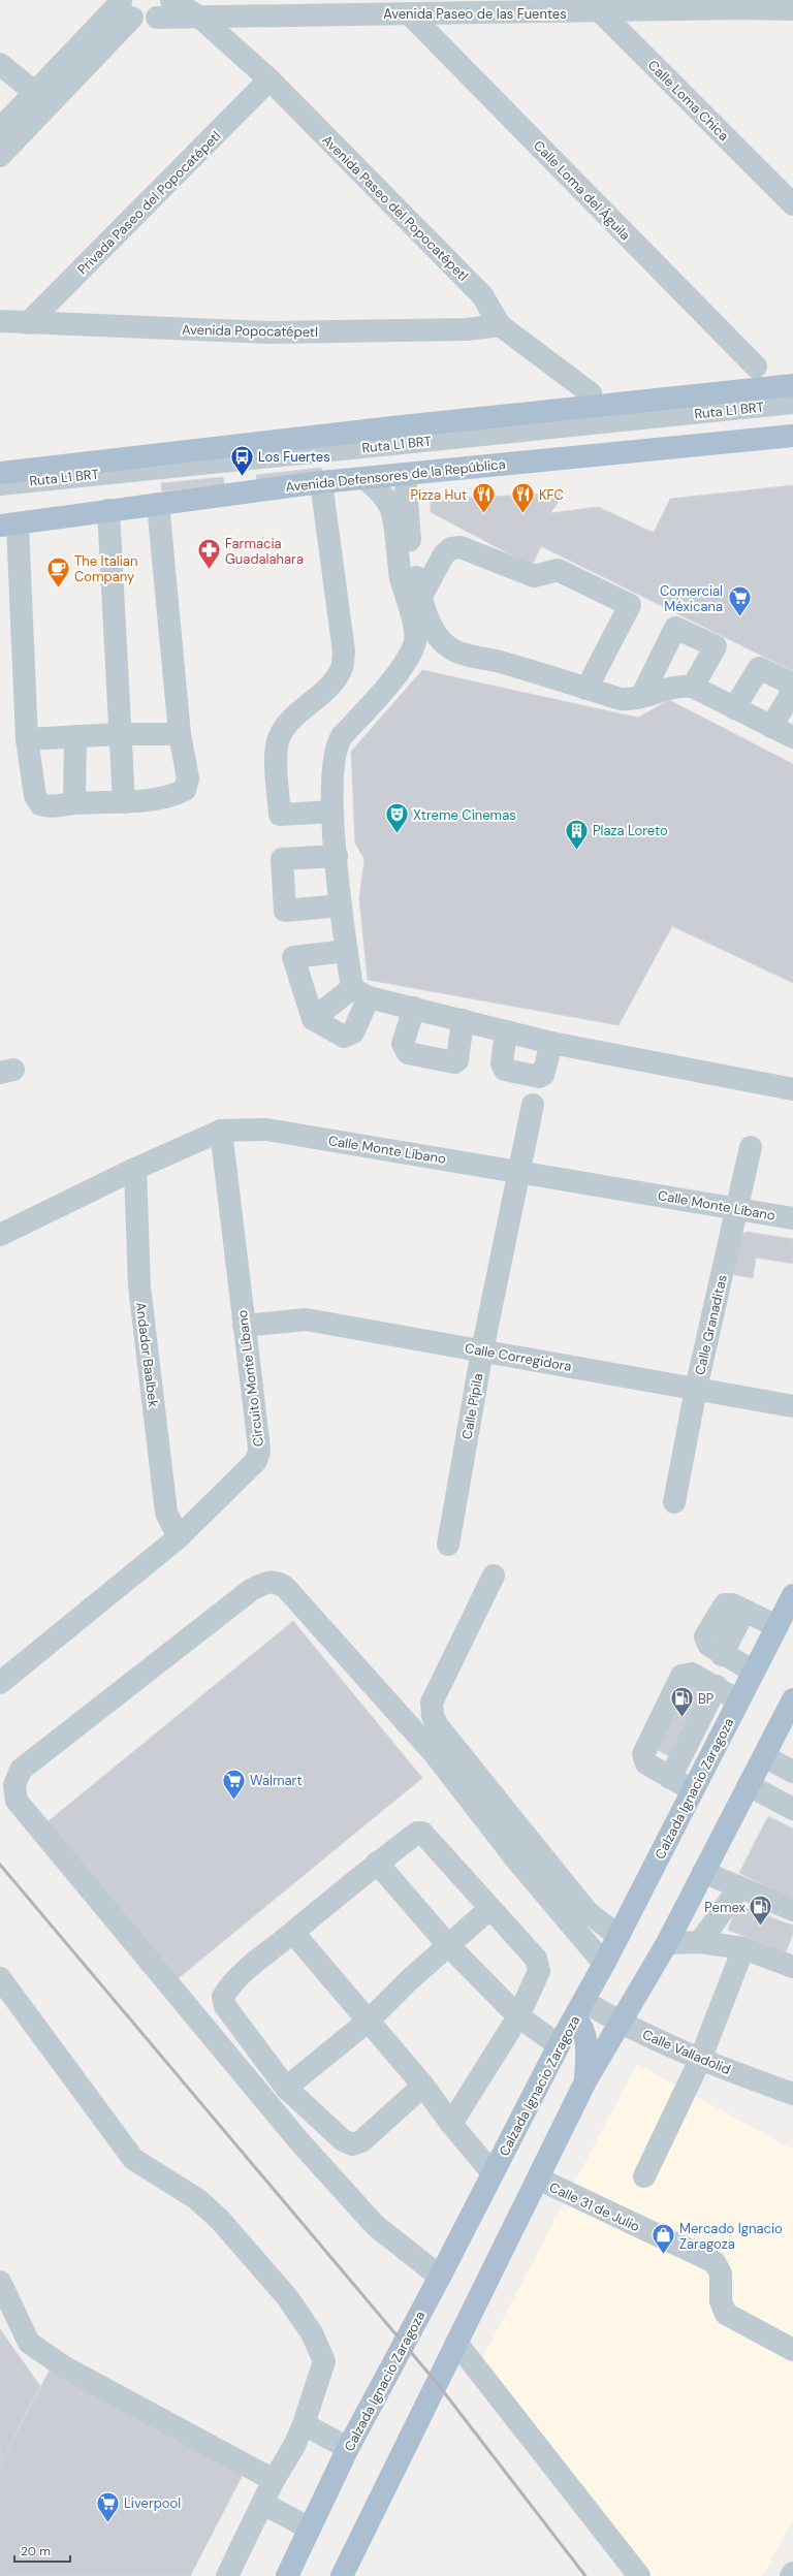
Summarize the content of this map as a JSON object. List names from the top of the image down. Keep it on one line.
{"streets":{"main road":["Avenida Defensores de la República","Calzada Ignacio Zaragoza"],"street":["Avenida Paseo de las Fuentes","Calle Loma Chica","Calle Loma del Águila","Privada Paseo del Popocatépetl","Avenida Paseo del Popocatépetl","Avenida Popocatépetl","Ruta L1 BRT","Calle Monte Líbano","Calle Granaditas","Andador Baalbek","Calle Corregidora","Circuito Monte Líbano","Calle Pípila","Calle Valladolid","Calle 31 de Julio"]},"crossings":[["Avenida Paseo de las Fuentes","Calle Loma Chica"],["Avenida Paseo de las Fuentes","Calle Loma del Águila"],["Avenida Paseo de las Fuentes","Avenida Paseo del Popocatépetl"],["Privada Paseo del Popocatépetl","Avenida Paseo del Popocatépetl"],["Privada Paseo del Popocatépetl","Avenida Popocatépetl"],["Avenida Paseo del Popocatépetl","Avenida Popocatépetl"],["Calle Monte Líbano","Calle Granaditas"],["Calle Monte Líbano","Andador Baalbek"],["Calle Monte Líbano","Circuito Monte Líbano"],["Calle Monte Líbano","Calle Pípila"],["Calle Granaditas","Calle Corregidora"],["Andador Baalbek","Circuito Monte Líbano"],["Calle Corregidora","Circuito Monte Líbano"],["Calle Corregidora","Calle Pípila"],["Calzada Ignacio Zaragoza","Calle Valladolid"]],"places":{"bus stop":["Los Fuertes"],"restaurant":["Pizza Hut","KFC"],"pharmacy":["Farmacia Guadalahara"],"cafe":["The Italian Company"],"supermarket":["Comercial Méxicana","Walmart","Liverpool"],"theatre":["Xtreme Cinemas"],"building":["Plaza Loreto"],"fuel station":["BP","Pemex"],"shop":["Mercado Ignacio Zaragoza"]},"scale_bar":"20 m"}
